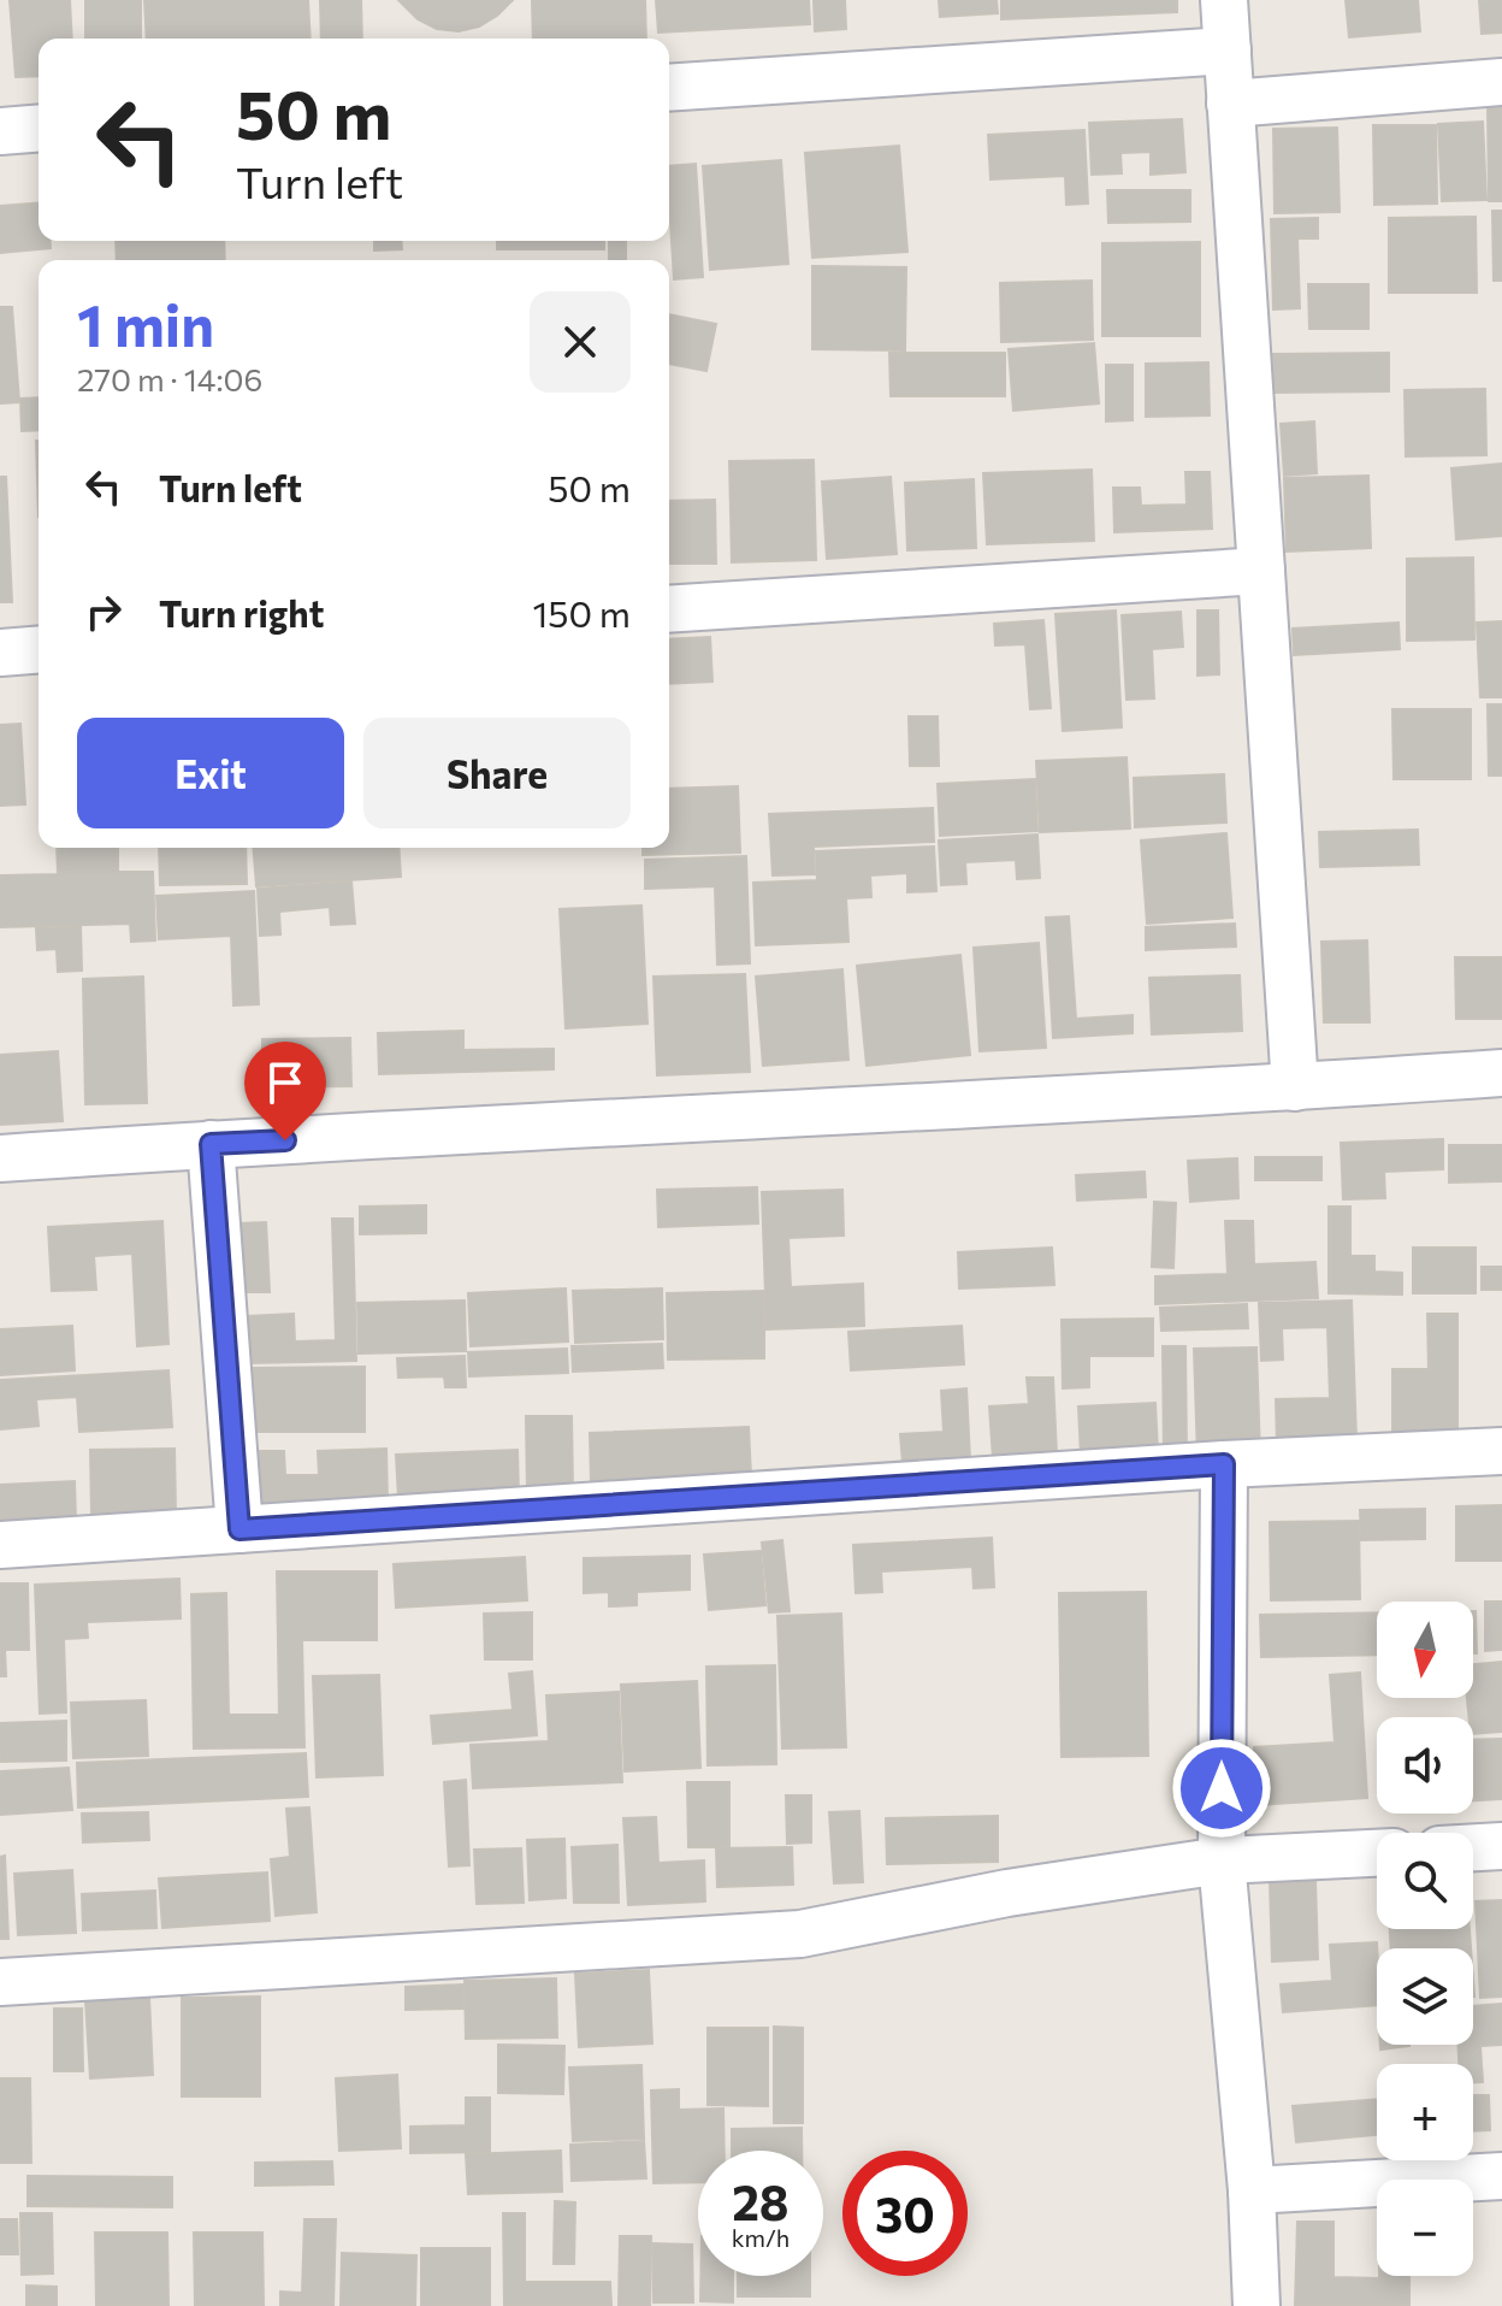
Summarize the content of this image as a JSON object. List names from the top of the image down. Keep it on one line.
{"north":"bottom","page":{"turn":["50 m","Turn left"],"heading":["1 min","270 m · 14:06"],"list":[{"name":"Turn left","value":"50 m"},{"name":"Turn right","value":"150 m"}],"buttons":["Exit","Share"],"map_buttons":["+","−"],"speed":"28 km/h","limit":"30"}}
